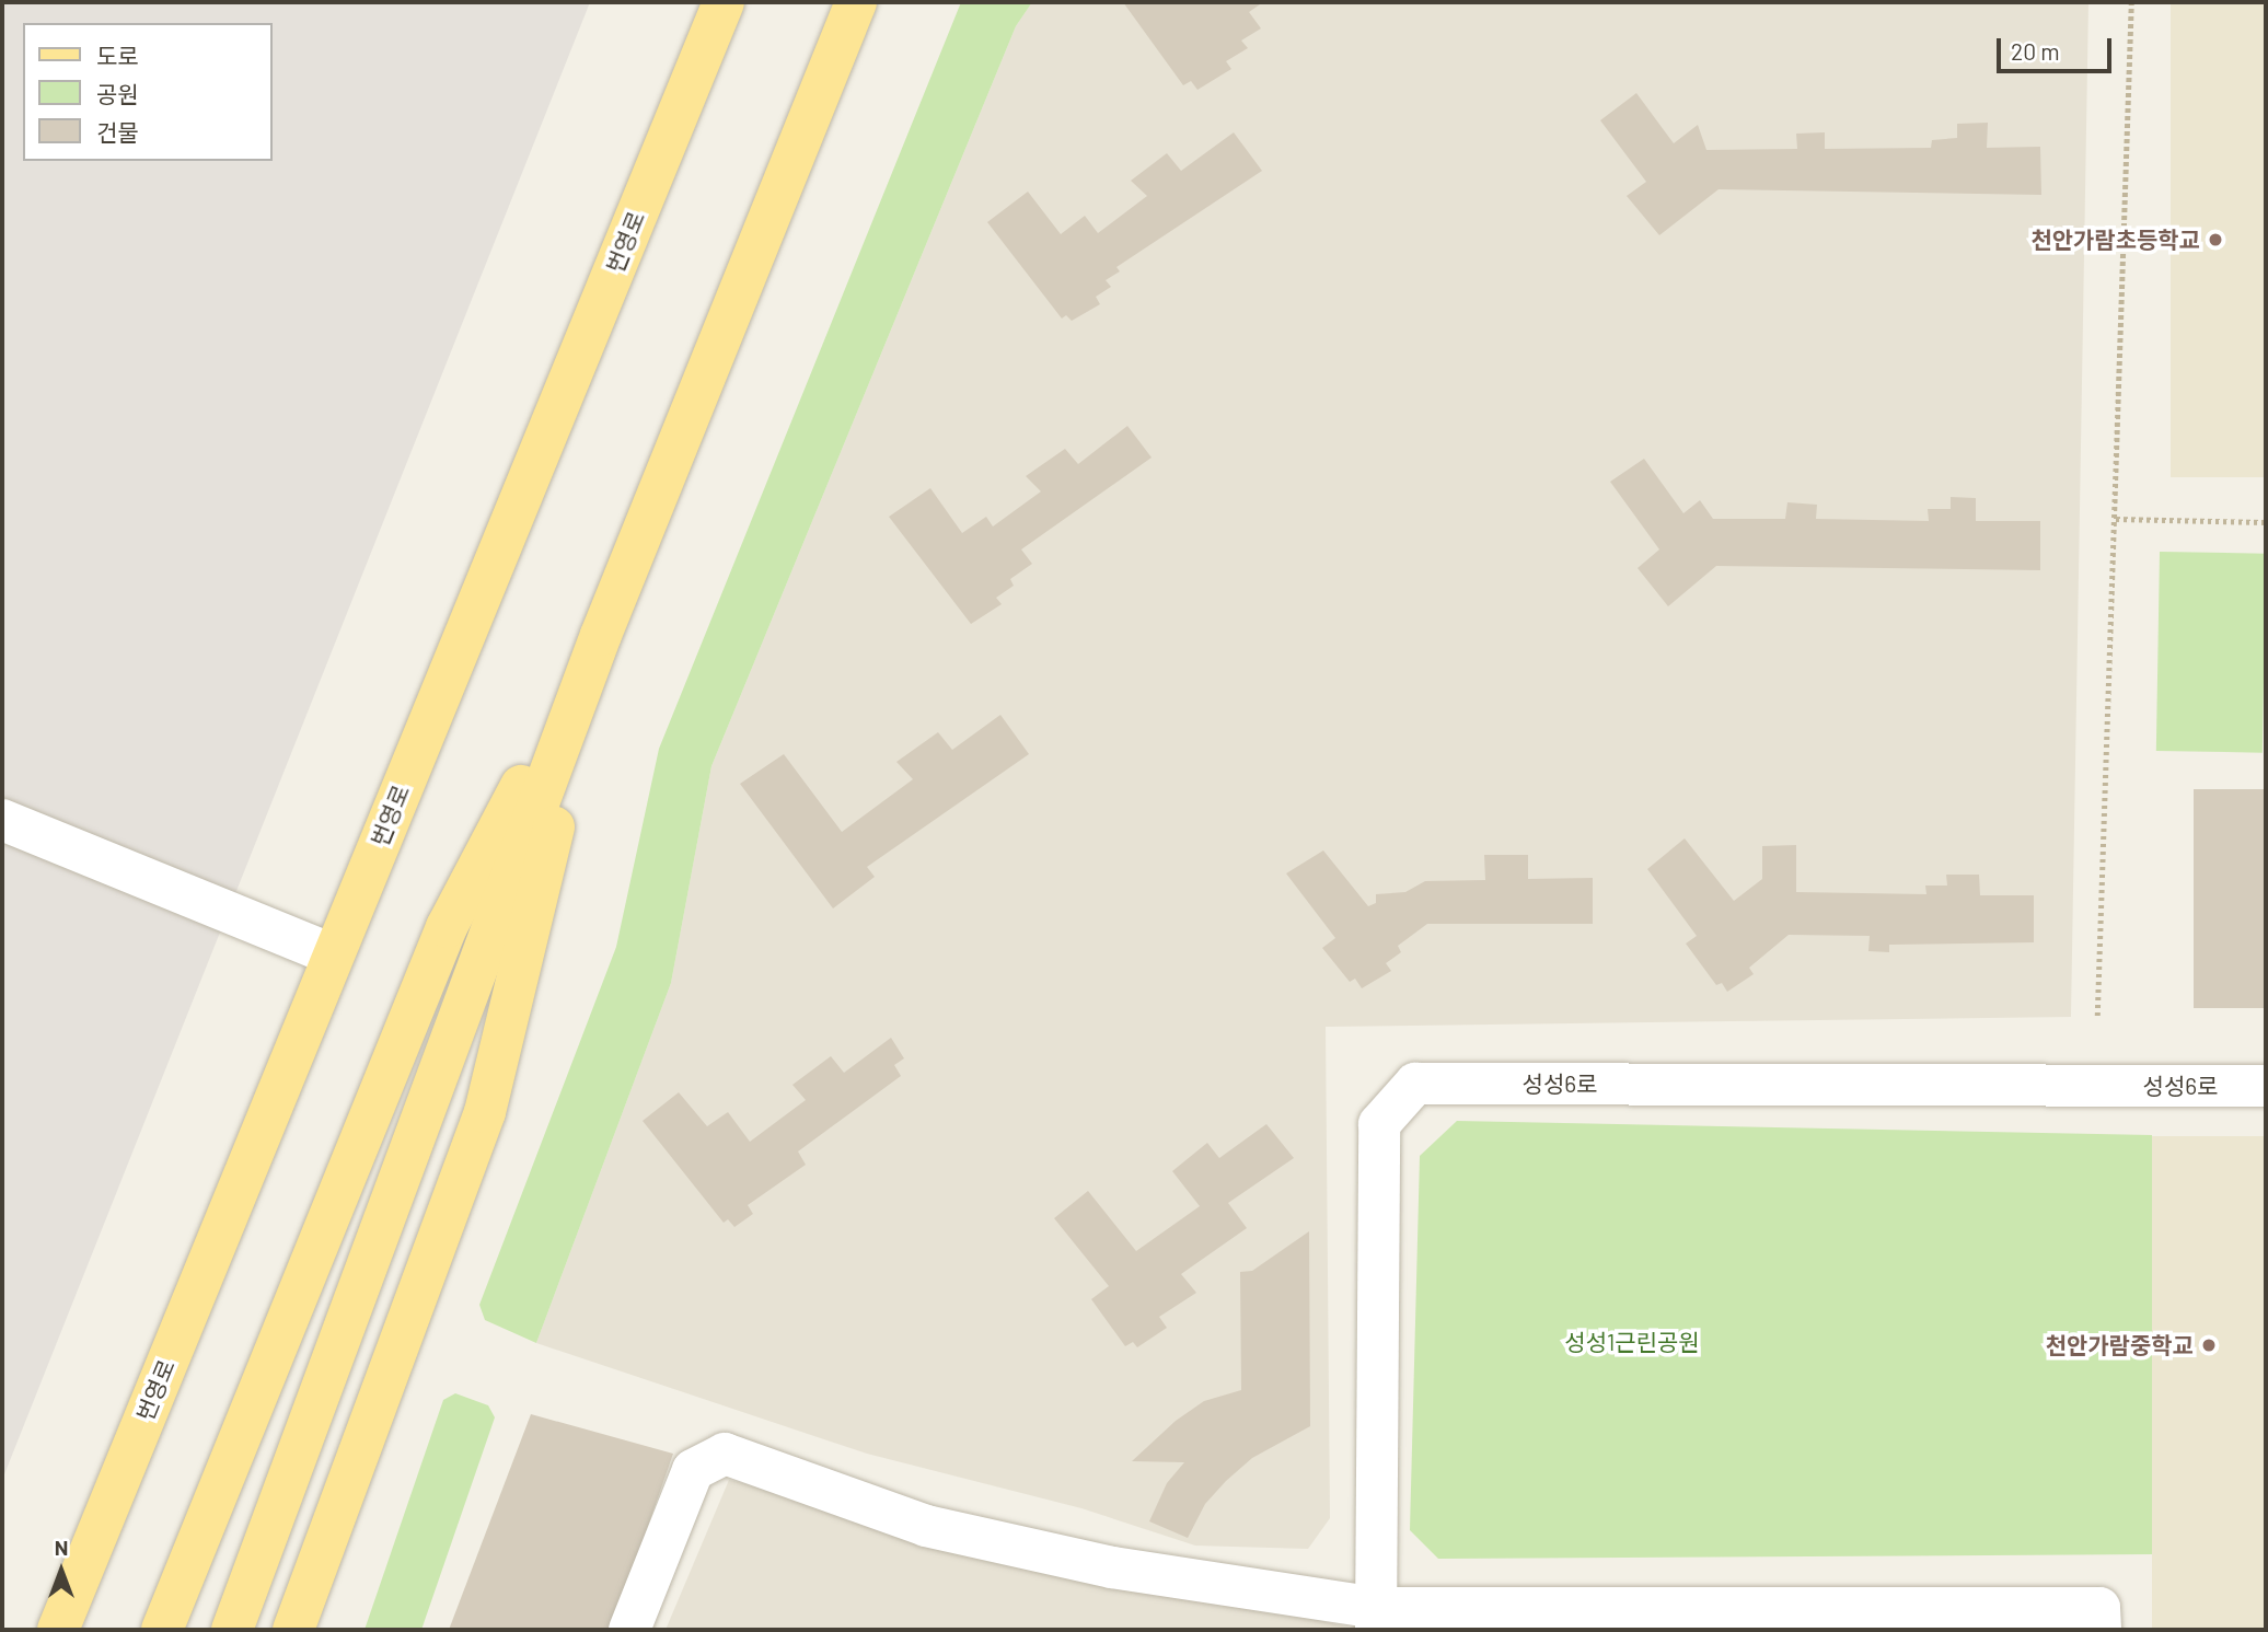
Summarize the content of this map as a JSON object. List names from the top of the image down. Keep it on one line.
{"streets":{"main road":["번영로"],"street":["성성6로"]},"parks":["성성1근린공원"],"places":["천안가람초등학교","천안가람중학교"],"legend":["도로","공원","건물"],"scale_bar":"20 m","north":"top"}
